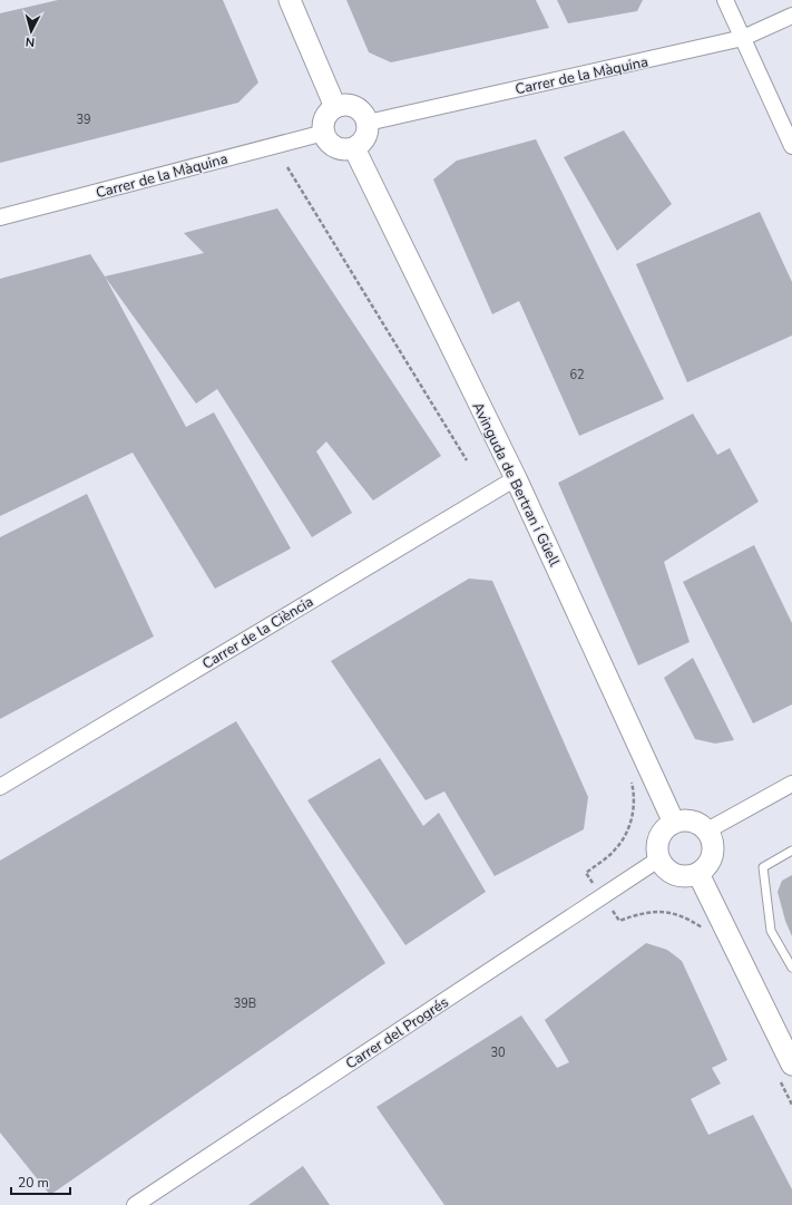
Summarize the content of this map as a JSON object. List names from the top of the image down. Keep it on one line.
{"streets":{"street":["Carrer de la Màquina","Avinguda de Bertran i Güell","Carrer de la Ciència","Carrer del Progrés"]},"crossings":[["Carrer de la Màquina","Avinguda de Bertran i Güell"],["Avinguda de Bertran i Güell","Carrer de la Ciència"],["Avinguda de Bertran i Güell","Carrer del Progrés"]],"house_numbers":["39","62","39B","30"],"scale_bar":"20 m","north":"bottom"}
